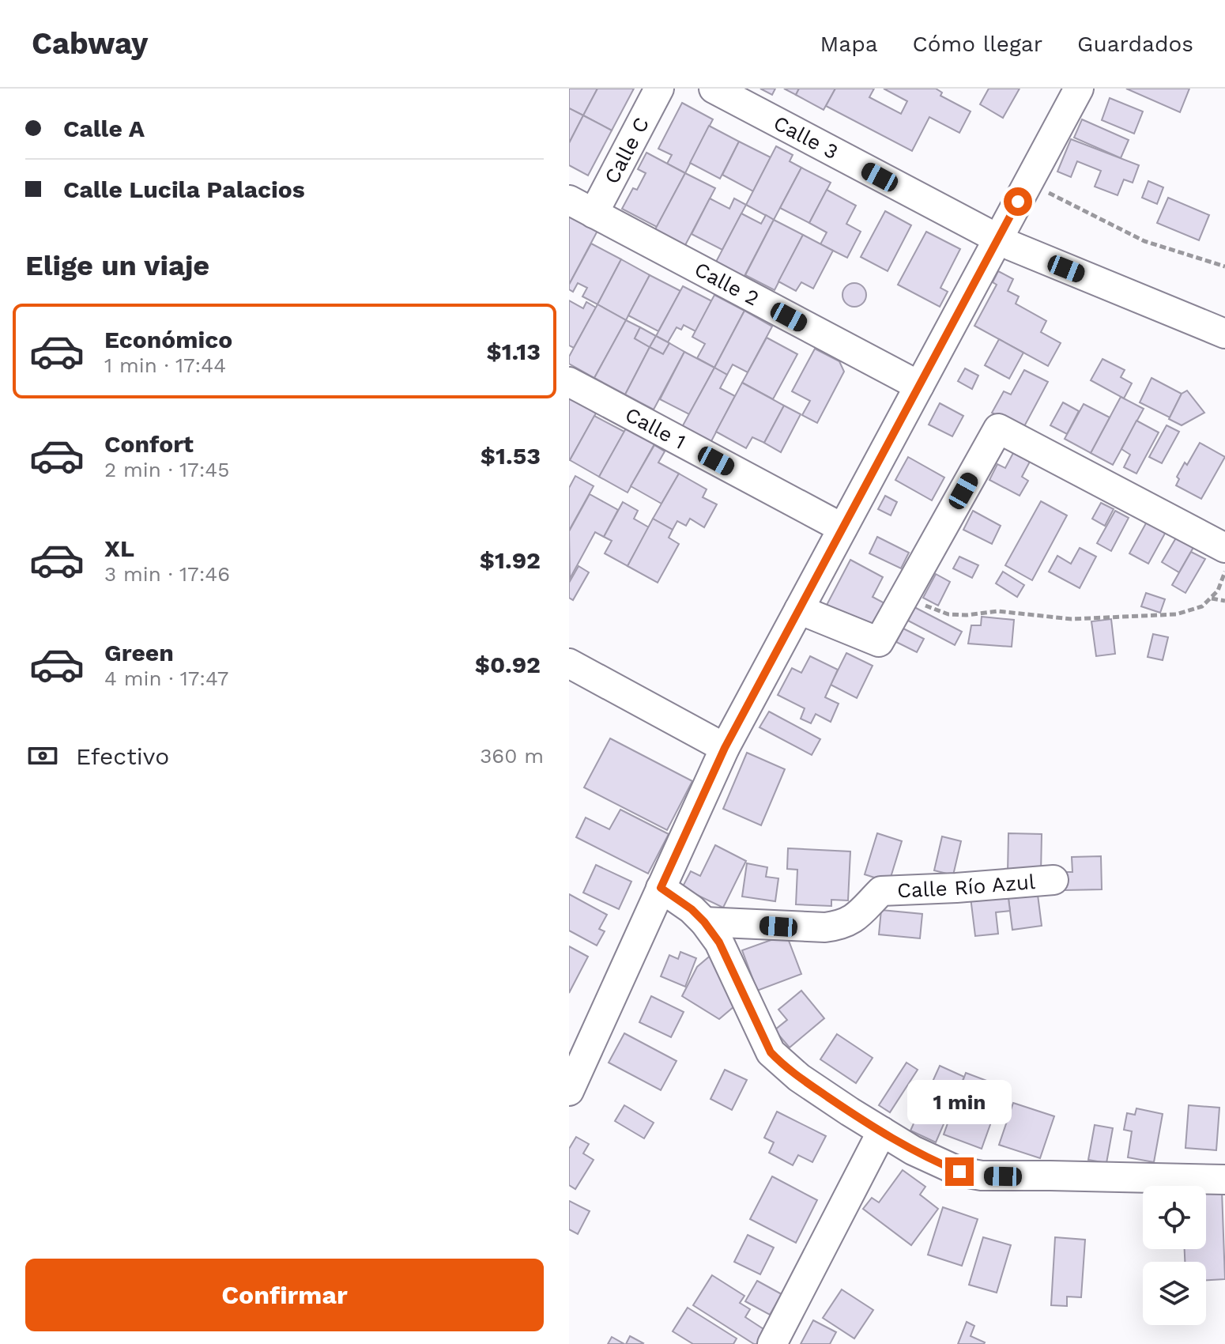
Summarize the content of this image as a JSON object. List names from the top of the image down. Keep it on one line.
{"streets":{"street":["Calle 3","Calle C","Calle 2","Calle 1","Calle Río Azul"]},"crossings":[["Calle C","Calle 2"]],"page":{"header":"Cabway","nav":["Mapa","Cómo llegar","Guardados"],"banner":["Calle A","Calle Lucila Palacios"],"heading":"Elige un viaje","list":[{"name":"Económico","note":"1 min · 17:44","value":"$1.13"},{"name":"Confort","note":"2 min · 17:45","value":"$1.53"},{"name":"XL","note":"3 min · 17:46","value":"$1.92"},{"name":"Green","note":"4 min · 17:47","value":"$0.92"}],"pay":["Efectivo","360 m"],"bubble":"1 min","buttons":"Confirmar"}}
